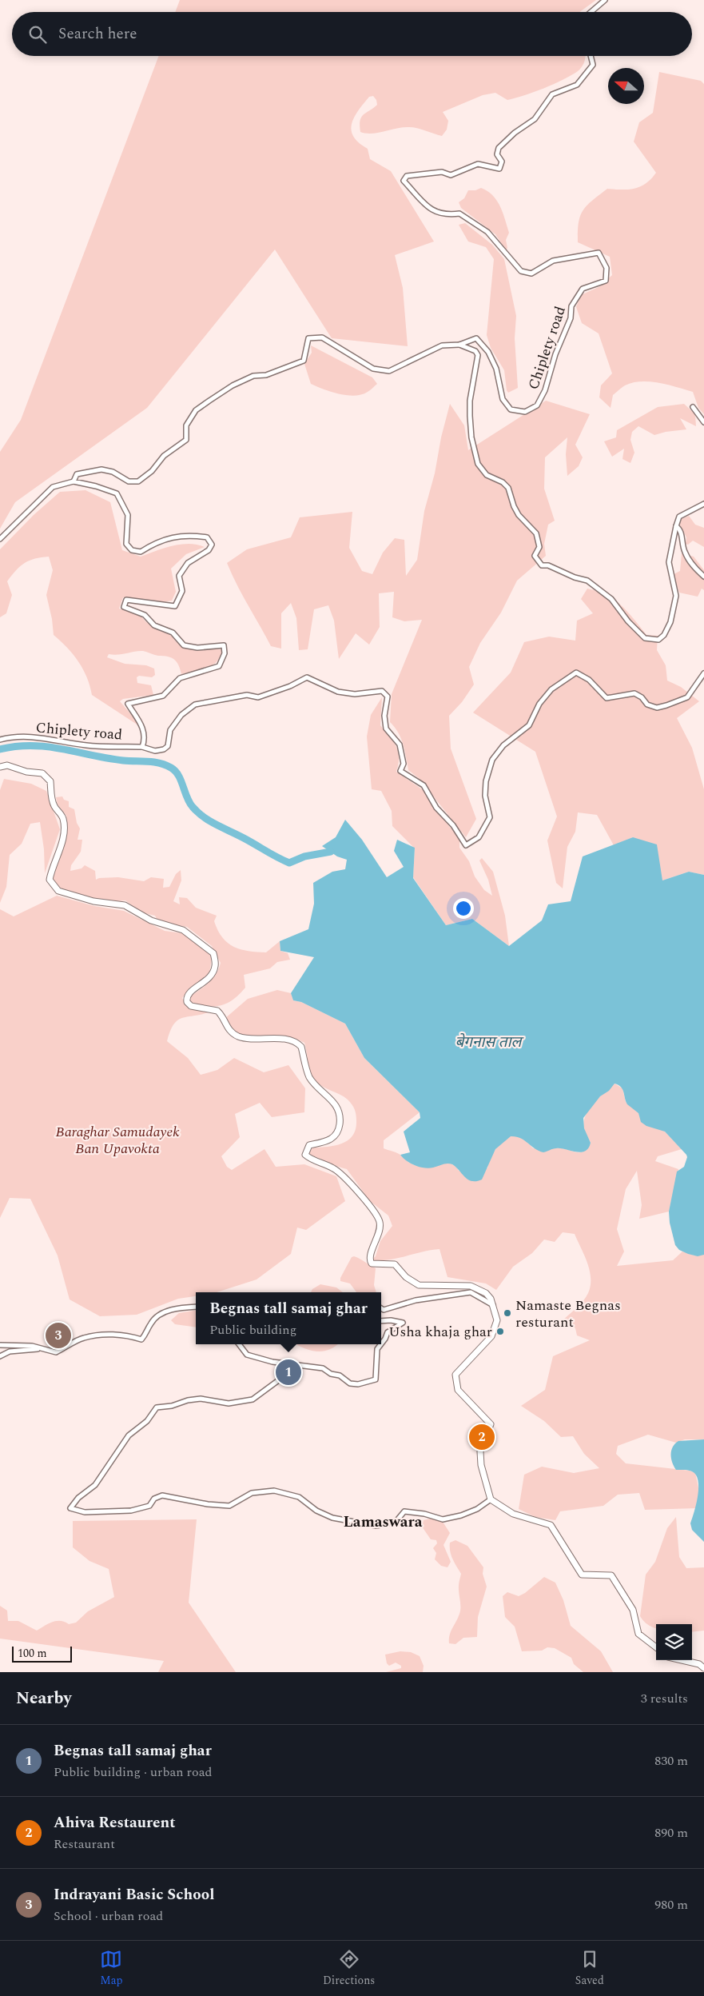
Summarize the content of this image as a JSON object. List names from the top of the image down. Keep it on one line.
{"streets":{"street":["Chiplety road"]},"districts":["Lamaswara"],"water":["बेगनास ताल"],"parks":["Baraghar Samudayek Ban Upavokta"],"places":["Namaste Begnas resturant","Usha khaja ghar"],"scale_bar":"100 m","north":"left","page":{"search":"Search here","popup":["Begnas tall samaj ghar","Public building"],"pins":["3","1","2"],"scale":"100 m","heading":["Nearby","3 results"],"list":[{"mark":"1","name":"Begnas tall samaj ghar","note":"Public building · urban road","value":"830 m"},{"mark":"2","name":"Ahiva Restaurent","note":"Restaurant","value":"890 m"},{"mark":"3","name":"Indrayani Basic School","note":"School · urban road","value":"980 m"}],"nav":["Map","Directions","Saved"]}}
